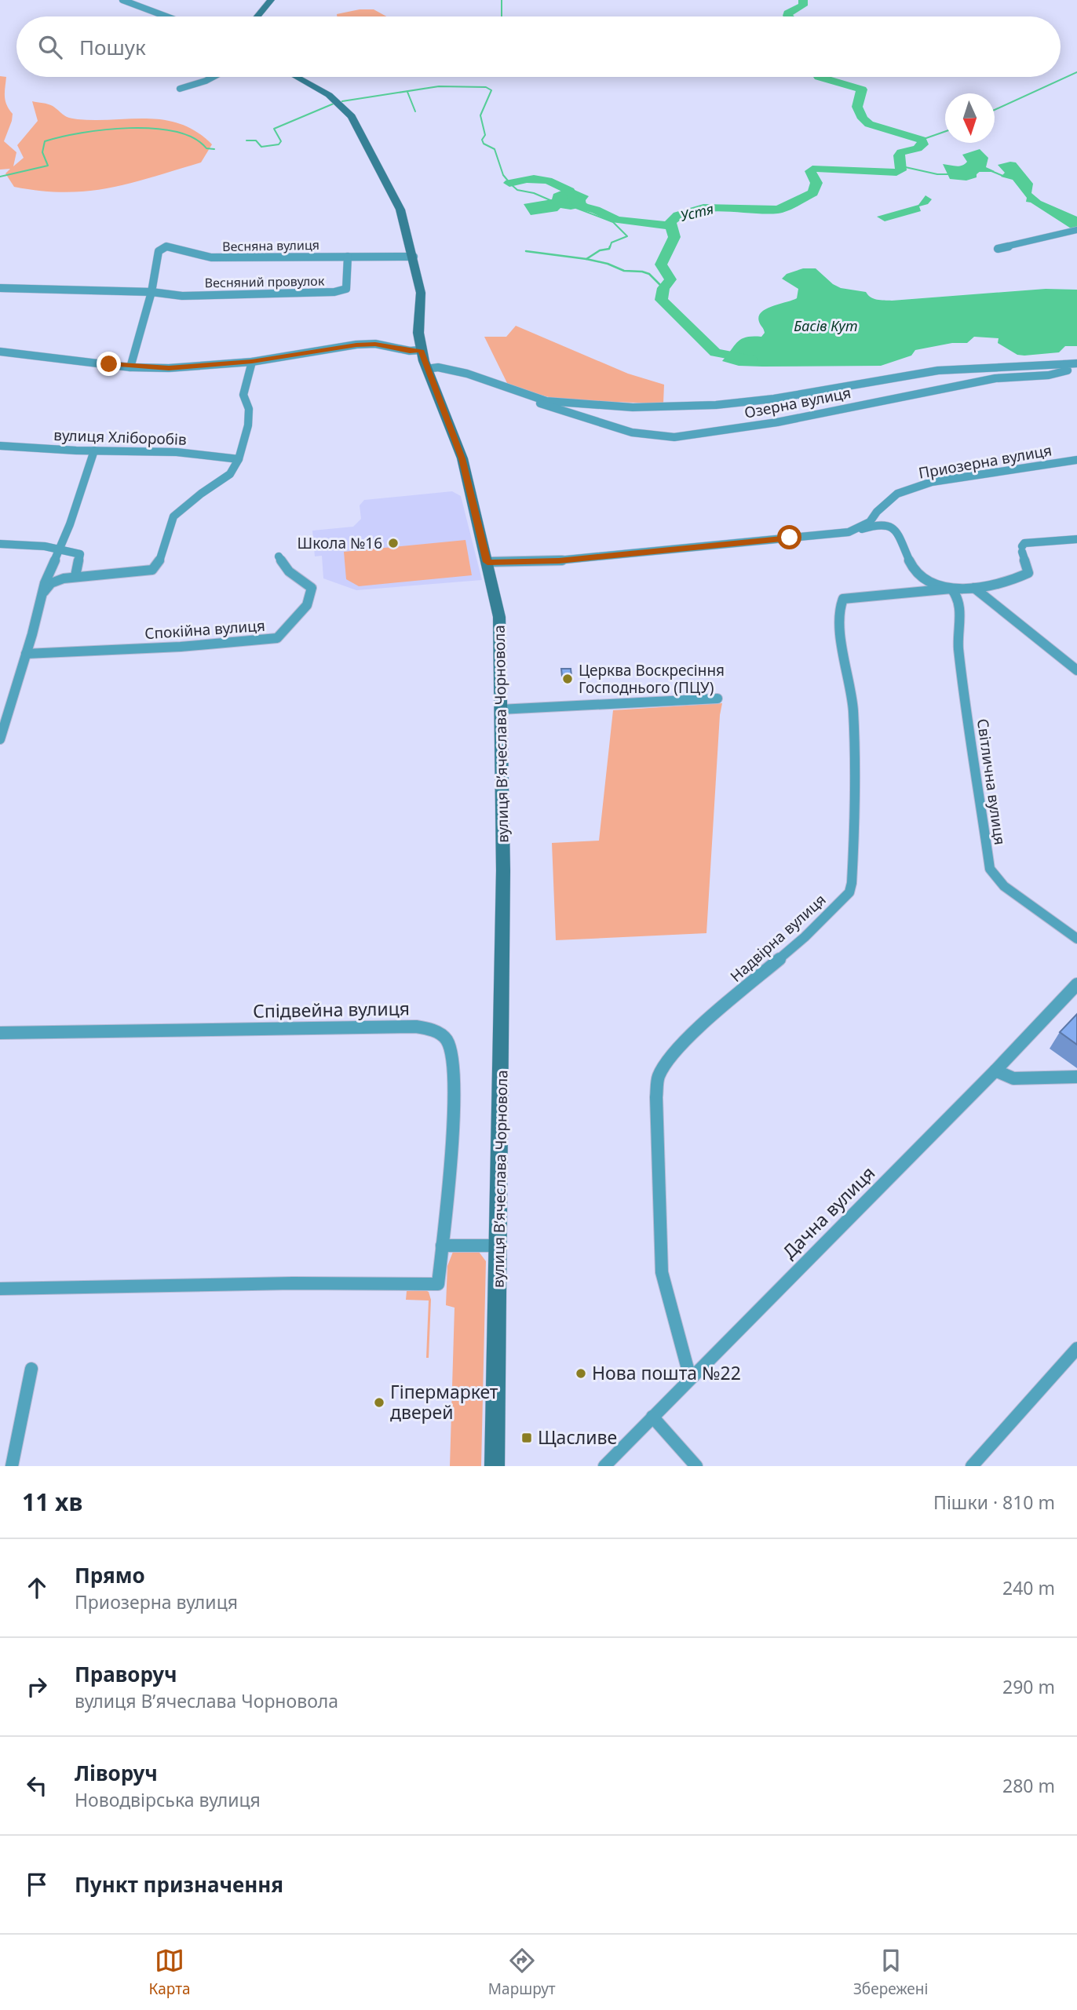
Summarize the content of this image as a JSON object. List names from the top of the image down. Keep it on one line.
{"streets":{"main road":["вулиця Вʼячеслава Чорновола"],"street":["Весняна вулиця","Весняний провулок","Озерна вулиця","вулиця Хліборобів","Приозерна вулиця","Спокійна вулиця","Світлична вулиця","Надвірна вулиця","Спідвейна вулиця","Дачна вулиця"]},"crossings":[["Весняна вулиця","Весняний провулок"],["Весняна вулиця","вулиця Вʼячеслава Чорновола"],["Приозерна вулиця","вулиця Вʼячеслава Чорновола"],["Світлична вулиця","Надвірна вулиця"],["Надвірна вулиця","Дачна вулиця"]],"water":["Устя","Басів Кут"],"places":{"other":["Школа №16","Церква Воскресіння Господнього (ПЦУ)","Нова пошта №22","Гіпермаркет дверей"],"transit":["Щасливе"]},"north":"bottom","page":{"search":"Пошук","heading":["11 хв","Пішки · 810 m"],"list":[["Прямо","Приозерна вулиця","240 m"],["Праворуч","вулиця Вʼячеслава Чорновола","290 m"],["Ліворуч","Новодвірська вулиця","280 m"],"Пункт призначення"],"nav":["Карта","Маршрут","Збережені"]}}
